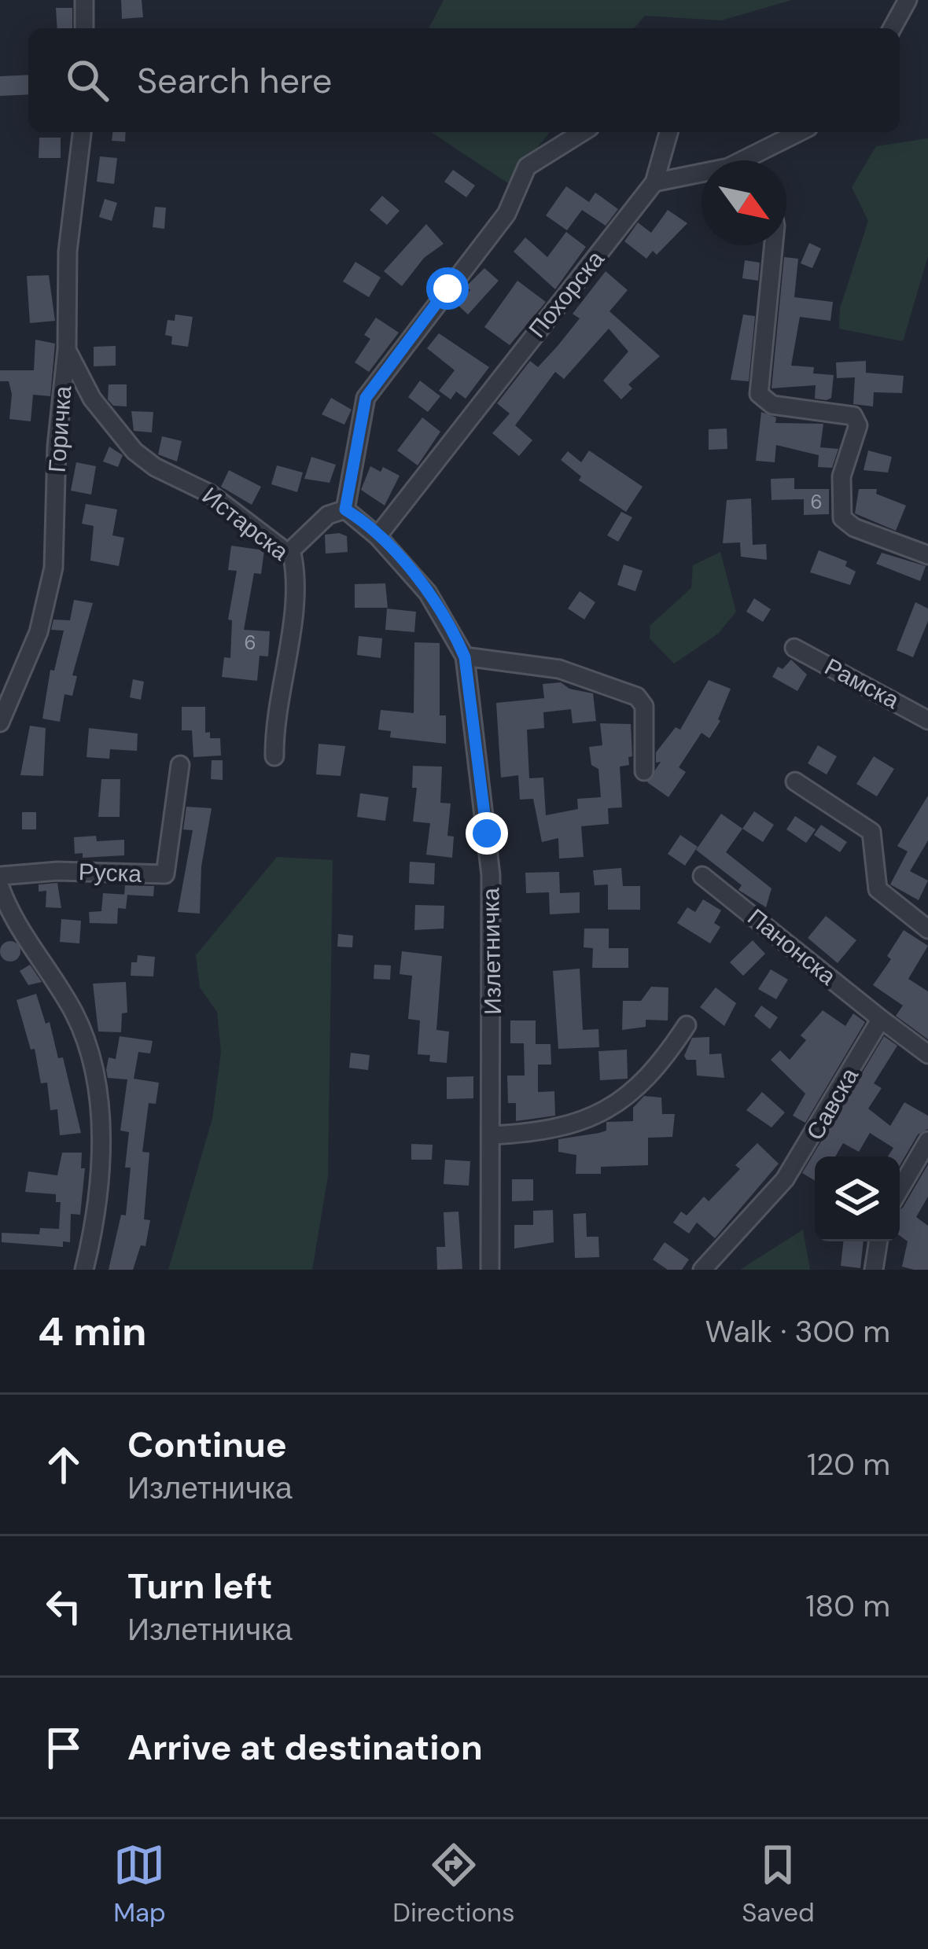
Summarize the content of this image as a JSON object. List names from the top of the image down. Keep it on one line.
{"streets":{"street":["Похорска","Горичка","Истарска","Рамска","Руска","Панонска","Излетничка","Савска"]},"crossings":[["Похорска","Излетничка"],["Горичка","Истарска"],["Панонска","Савска"]],"house_numbers":["6","6"],"north":"bottom right","page":{"search":"Search here","heading":["4 min","Walk · 300 m"],"list":[["Continue","Излетничка","120 m"],["Turn left","Излетничка","180 m"],"Arrive at destination"],"nav":["Map","Directions","Saved"]}}
